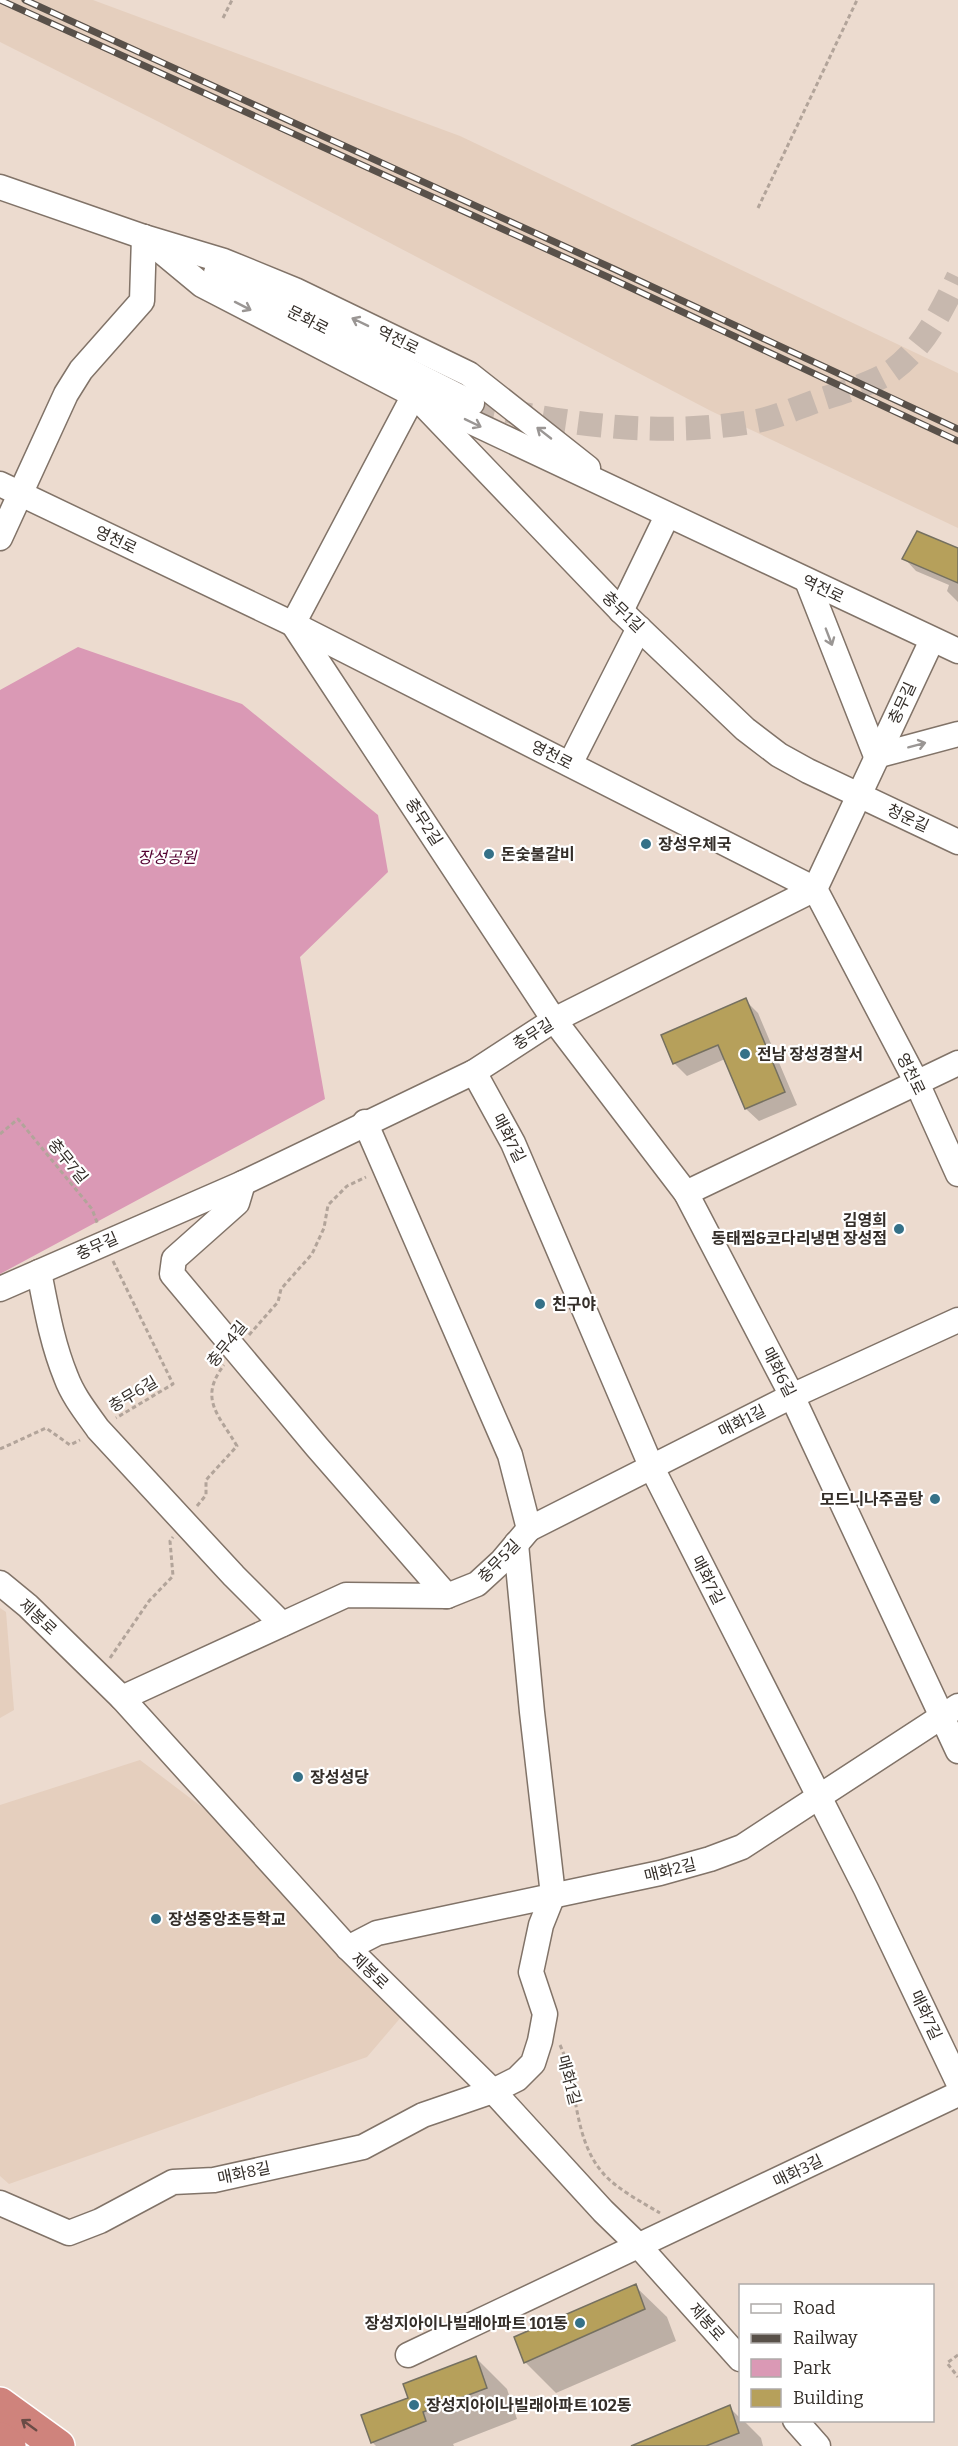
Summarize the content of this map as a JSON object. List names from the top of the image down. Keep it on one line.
{"streets":{"street":["문화로","역전로","영천로","충무1길","충무길","청운길","충무2길","매화7길","매화6길","매화1길","충무5길","제봉로","매화2길","매화3길","매화8길"],"path":["충무7길","충무4길","충무6길"]},"crossings":[["문화로","역전로"],["역전로","충무1길"],["역전로","충무길"],["영천로","충무길"],["영천로","충무2길"],["충무1길","충무길"],["충무1길","청운길"],["충무길","청운길"],["충무길","충무2길"],["충무길","매화7길"],["충무길","충무7길"],["충무길","매화6길"],["충무길","충무6길"],["충무길","충무5길"],["충무2길","매화6길"],["매화7길","매화1길"],["매화7길","매화2길"],["충무7길","충무6길"],["충무4길","충무5길"],["충무4길","제봉로"],["매화6길","매화1길"],["매화6길","매화2길"],["매화1길","충무5길"],["매화1길","매화3길"],["충무5길","제봉로"],["제봉로","매화2길"],["제봉로","매화3길"],["제봉로","매화8길"]],"parks":["장성공원"],"places":["장성우체국","돈숯불갈비","전남 장성경찰서","김영희 동태찜&코다리냉면 장성점","친구야","모드니나주곰탕","장성성당","장성중앙초등학교","장성지아이나빌래아파트 101동","장성지아이나빌래아파트 102동"],"legend":["Road","Railway","Park","Building"]}
